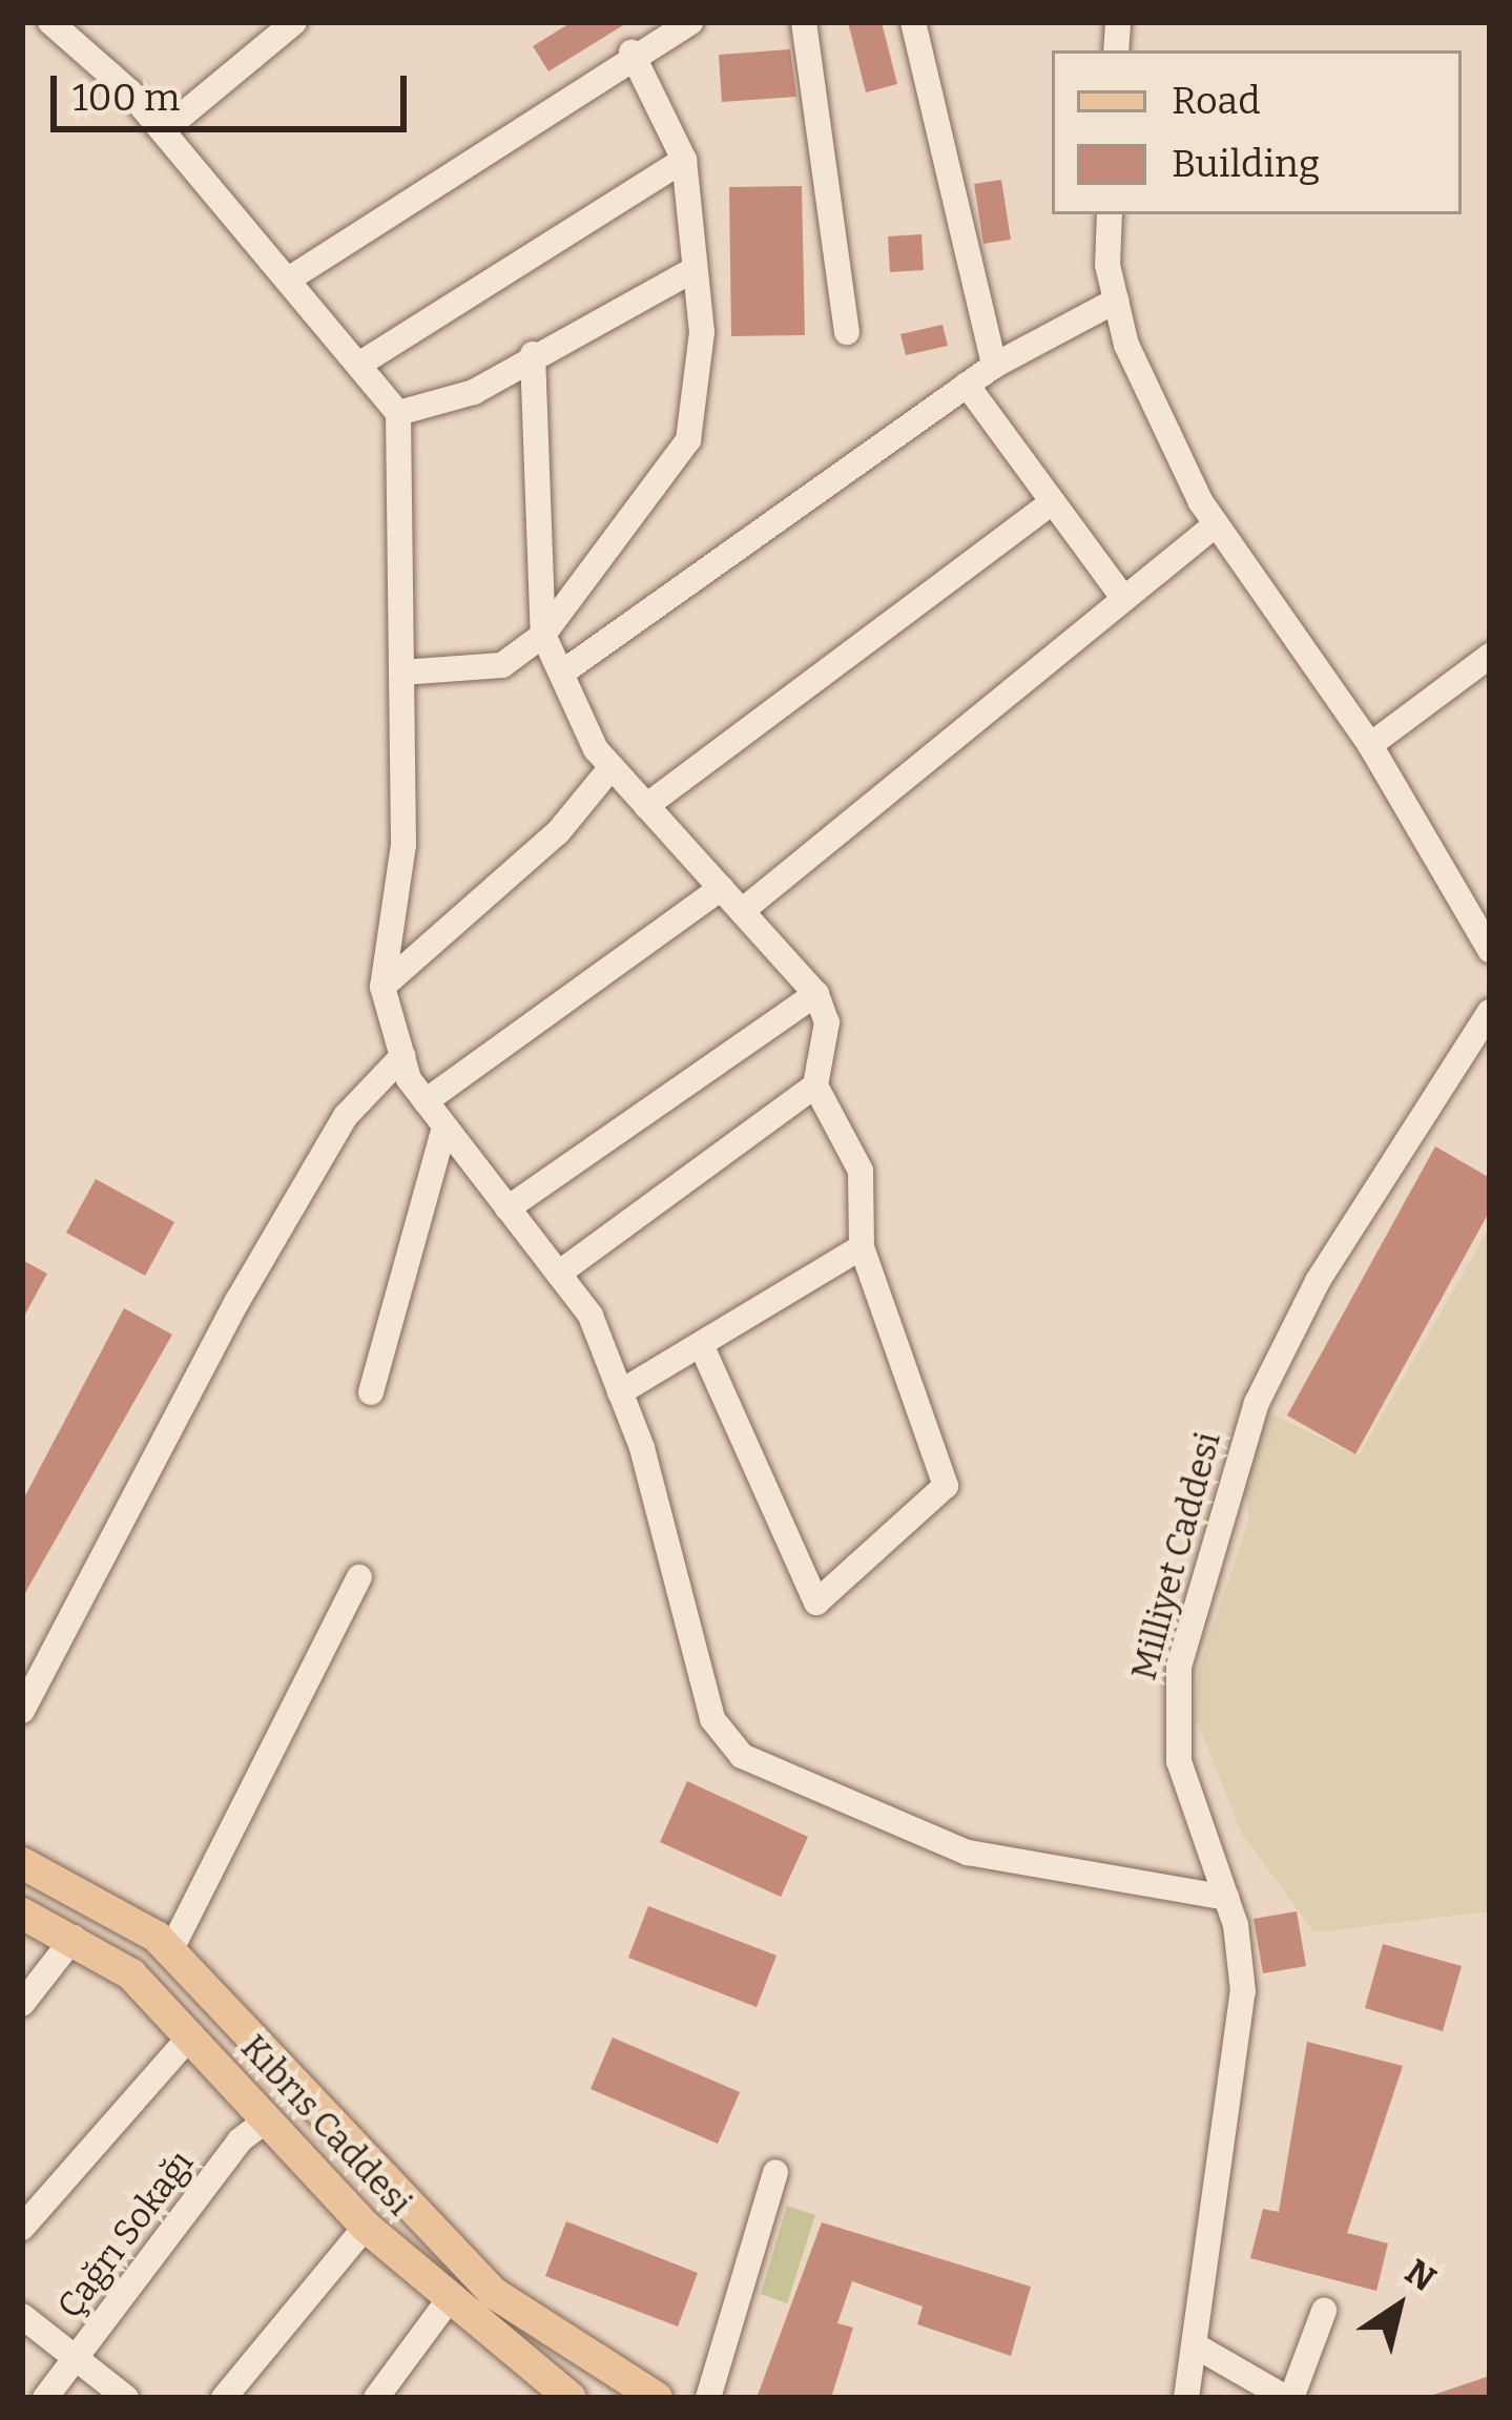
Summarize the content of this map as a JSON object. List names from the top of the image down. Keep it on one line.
{"streets":{"main road":["Kıbrıs Caddesi"],"street":["Milliyet Caddesi","Çağrı Sokağı"]},"crossings":[["Kıbrıs Caddesi","Çağrı Sokağı"]],"legend":["Road","Building"],"scale_bar":"100 m","north":"top right"}
